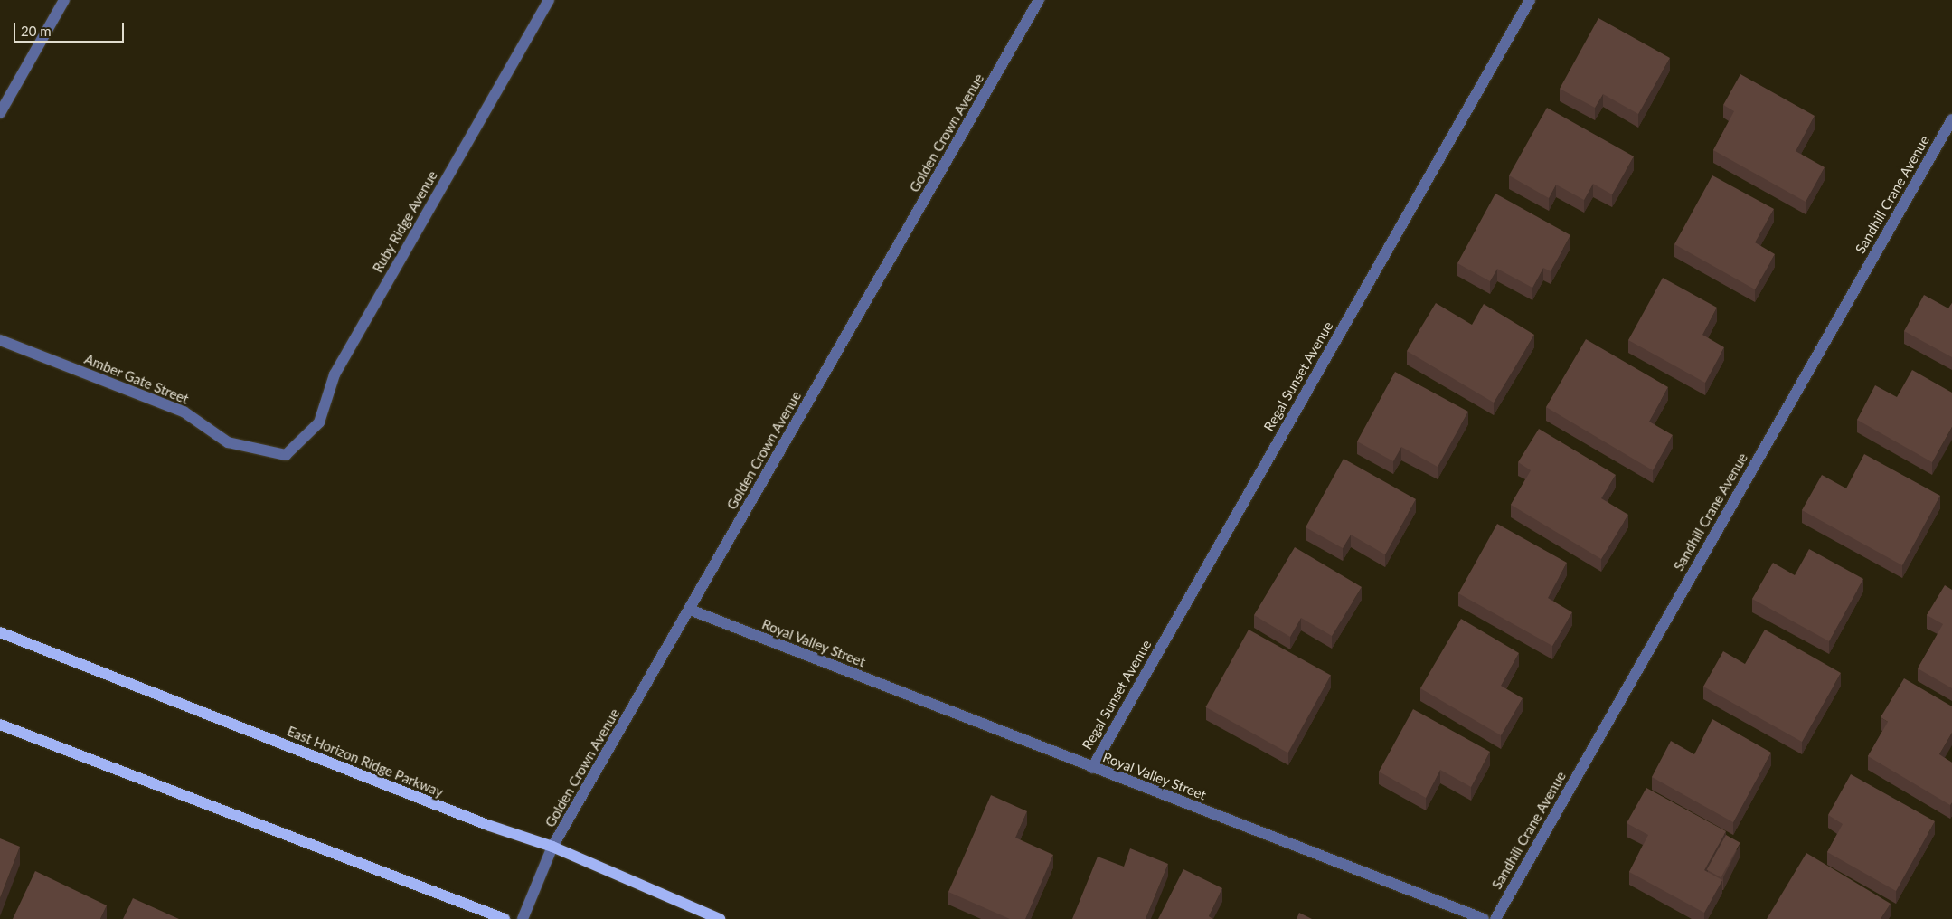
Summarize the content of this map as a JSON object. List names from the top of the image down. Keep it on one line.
{"streets":{"main road":["East Horizon Ridge Parkway"],"street":["Golden Crown Avenue","Sandhill Crane Avenue","Ruby Ridge Avenue","Regal Sunset Avenue","Amber Gate Street","Royal Valley Street"]},"crossings":[["Golden Crown Avenue","Royal Valley Street"],["Golden Crown Avenue","East Horizon Ridge Parkway"],["Ruby Ridge Avenue","Amber Gate Street"],["Regal Sunset Avenue","Royal Valley Street"]],"scale_bar":"20 m"}
